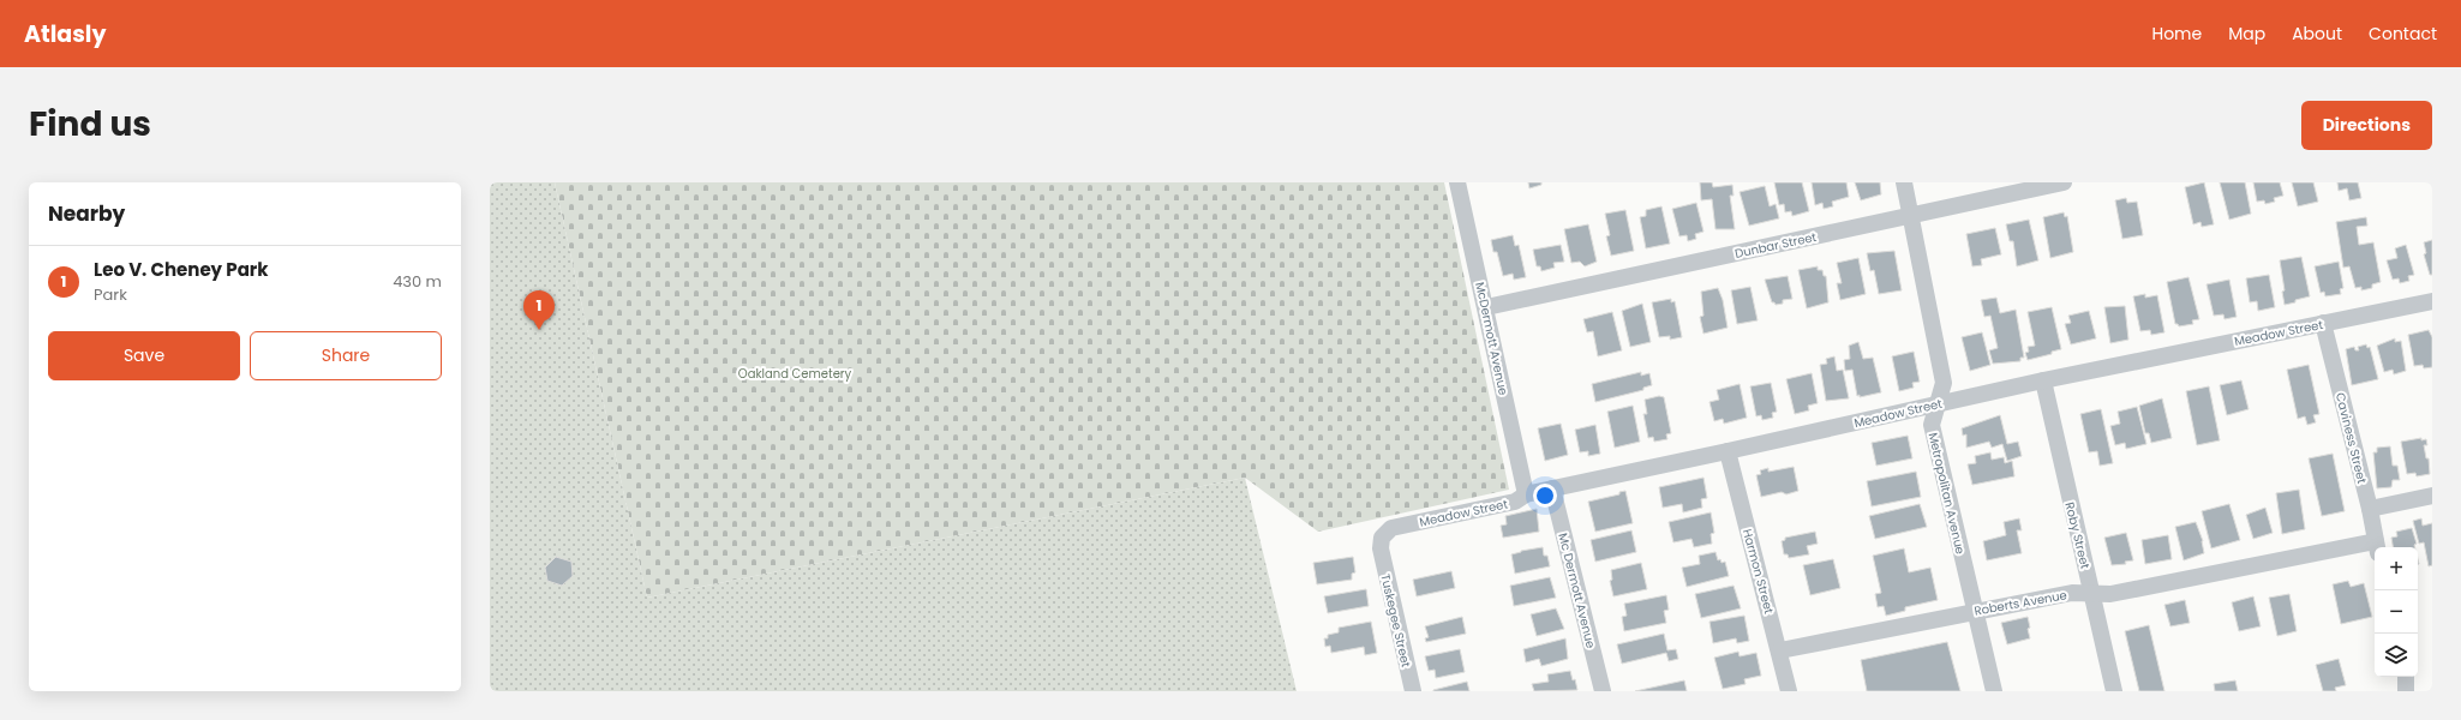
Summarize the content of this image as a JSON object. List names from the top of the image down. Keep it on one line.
{"streets":{"street":["Dunbar Street","Meadow Street","McDermott Avenue","Caviness Street","Metropolitan Avenue","Roby Street","Harmon Street","Mc Dermott Avenue","Roberts Avenue","Tuskegee Street"]},"crossings":[["Dunbar Street","McDermott Avenue"],["Dunbar Street","Metropolitan Avenue"],["Meadow Street","McDermott Avenue"],["Meadow Street","Caviness Street"],["Meadow Street","Metropolitan Avenue"],["Meadow Street","Roby Street"],["Meadow Street","Harmon Street"],["Meadow Street","Mc Dermott Avenue"],["Meadow Street","Tuskegee Street"],["Metropolitan Avenue","Roberts Avenue"],["Roby Street","Roberts Avenue"],["Harmon Street","Roberts Avenue"]],"parks":["Oakland Cemetery"],"page":{"header":"Atlasly","nav":["Home","Map","About","Contact"],"title":"Find us","buttons":["Directions",["Save","Share"]],"heading":"Nearby","list":[{"mark":"1","name":"Leo V. Cheney Park","note":"Park","value":"430 m"}],"pins":"1","map_buttons":["+","−"]}}
